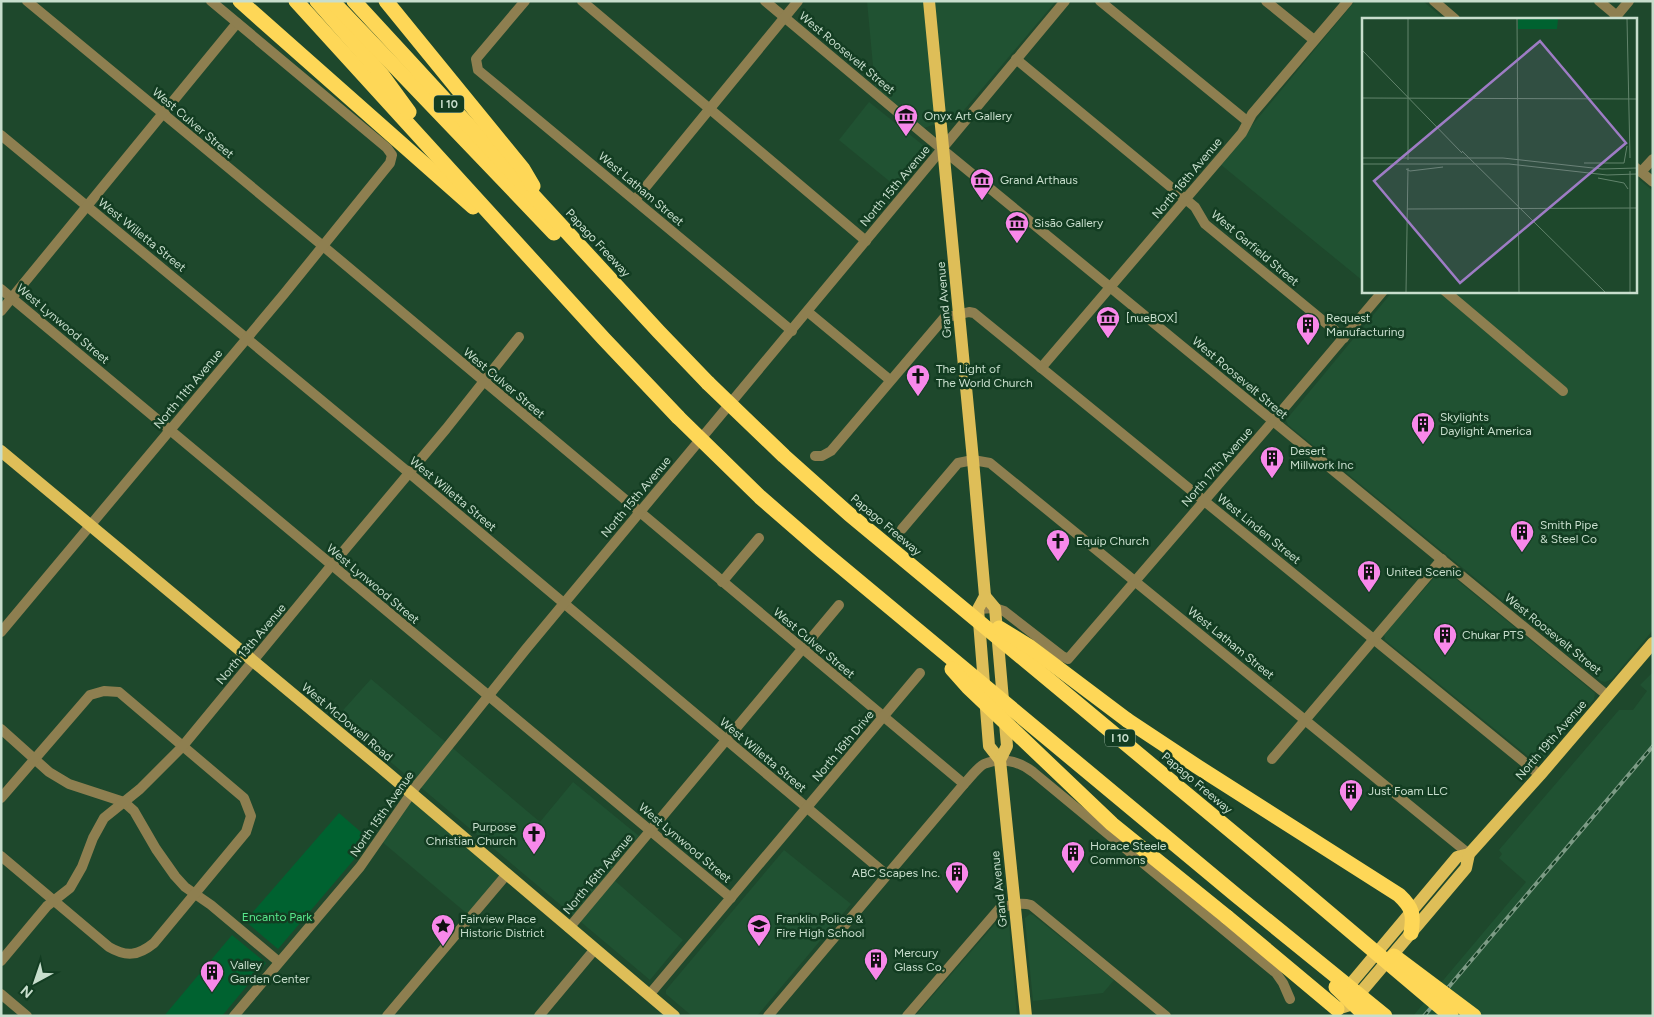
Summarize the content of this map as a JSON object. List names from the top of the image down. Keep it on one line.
{"streets":{"highway":["I 10","Papago Freeway"],"main road":["Grand Avenue","West McDowell Road","North 19th Avenue"],"street":["West Roosevelt Street","West Culver Street","North 16th Avenue","North 15th Avenue","West Latham Street","West Willetta Street","West Garfield Street","West Lynwood Street","North 11th Avenue","North 17th Avenue","West Linden Street","North 13th Avenue","North 16th Drive"]},"crossings":[["West Roosevelt Street","North 16th Avenue"],["West Roosevelt Street","North 15th Avenue"],["West Roosevelt Street","Grand Avenue"],["West Roosevelt Street","North 17th Avenue"],["West Roosevelt Street","North 19th Avenue"],["West Culver Street","North 16th Avenue"],["West Culver Street","North 15th Avenue"],["West Culver Street","North 11th Avenue"],["West Culver Street","North 13th Avenue"],["West Culver Street","North 16th Drive"],["North 16th Avenue","West Willetta Street"],["North 16th Avenue","West Garfield Street"],["North 16th Avenue","West Lynwood Street"],["North 16th Avenue","West Linden Street"],["North 16th Avenue","West McDowell Road"],["North 15th Avenue","West Latham Street"],["North 15th Avenue","West Willetta Street"],["North 15th Avenue","West Garfield Street"],["North 15th Avenue","Grand Avenue"],["North 15th Avenue","West Lynwood Street"],["North 15th Avenue","West McDowell Road"],["West Latham Street","Grand Avenue"],["West Latham Street","North 17th Avenue"],["West Latham Street","North 19th Avenue"],["West Willetta Street","North 11th Avenue"],["West Willetta Street","North 13th Avenue"],["West Willetta Street","North 16th Drive"],["West Garfield Street","North 17th Avenue"],["Grand Avenue","North 17th Avenue"],["Grand Avenue","West Linden Street"],["West Lynwood Street","North 11th Avenue"],["West Lynwood Street","North 13th Avenue"],["West Lynwood Street","North 16th Drive"],["North 11th Avenue","West McDowell Road"],["North 17th Avenue","West Linden Street"],["West Linden Street","North 19th Avenue"],["North 13th Avenue","West McDowell Road"],["West McDowell Road","North 16th Drive"]],"parks":["Encanto Park"],"places":{"museum":["Onyx Art Gallery","Grand Arthaus","Sisāo Gallery","[nueBOX]"],"building":["Request Manufacturing","Skylights Daylight America","Desert Millwork Inc","Smith Pipe & Steel Co","United Scenic","Chukar PTS","Just Foam LLC","Horace Steele Commons","ABC Scapes Inc.","Mercury Glass Co.","Valley Garden Center"],"church":["The Light of The World Church","Equip Church","Purpose Christian Church"],"place":["Fairview Place Historic District"],"school or university":["Franklin Police & Fire High School"]},"north":"bottom left"}
